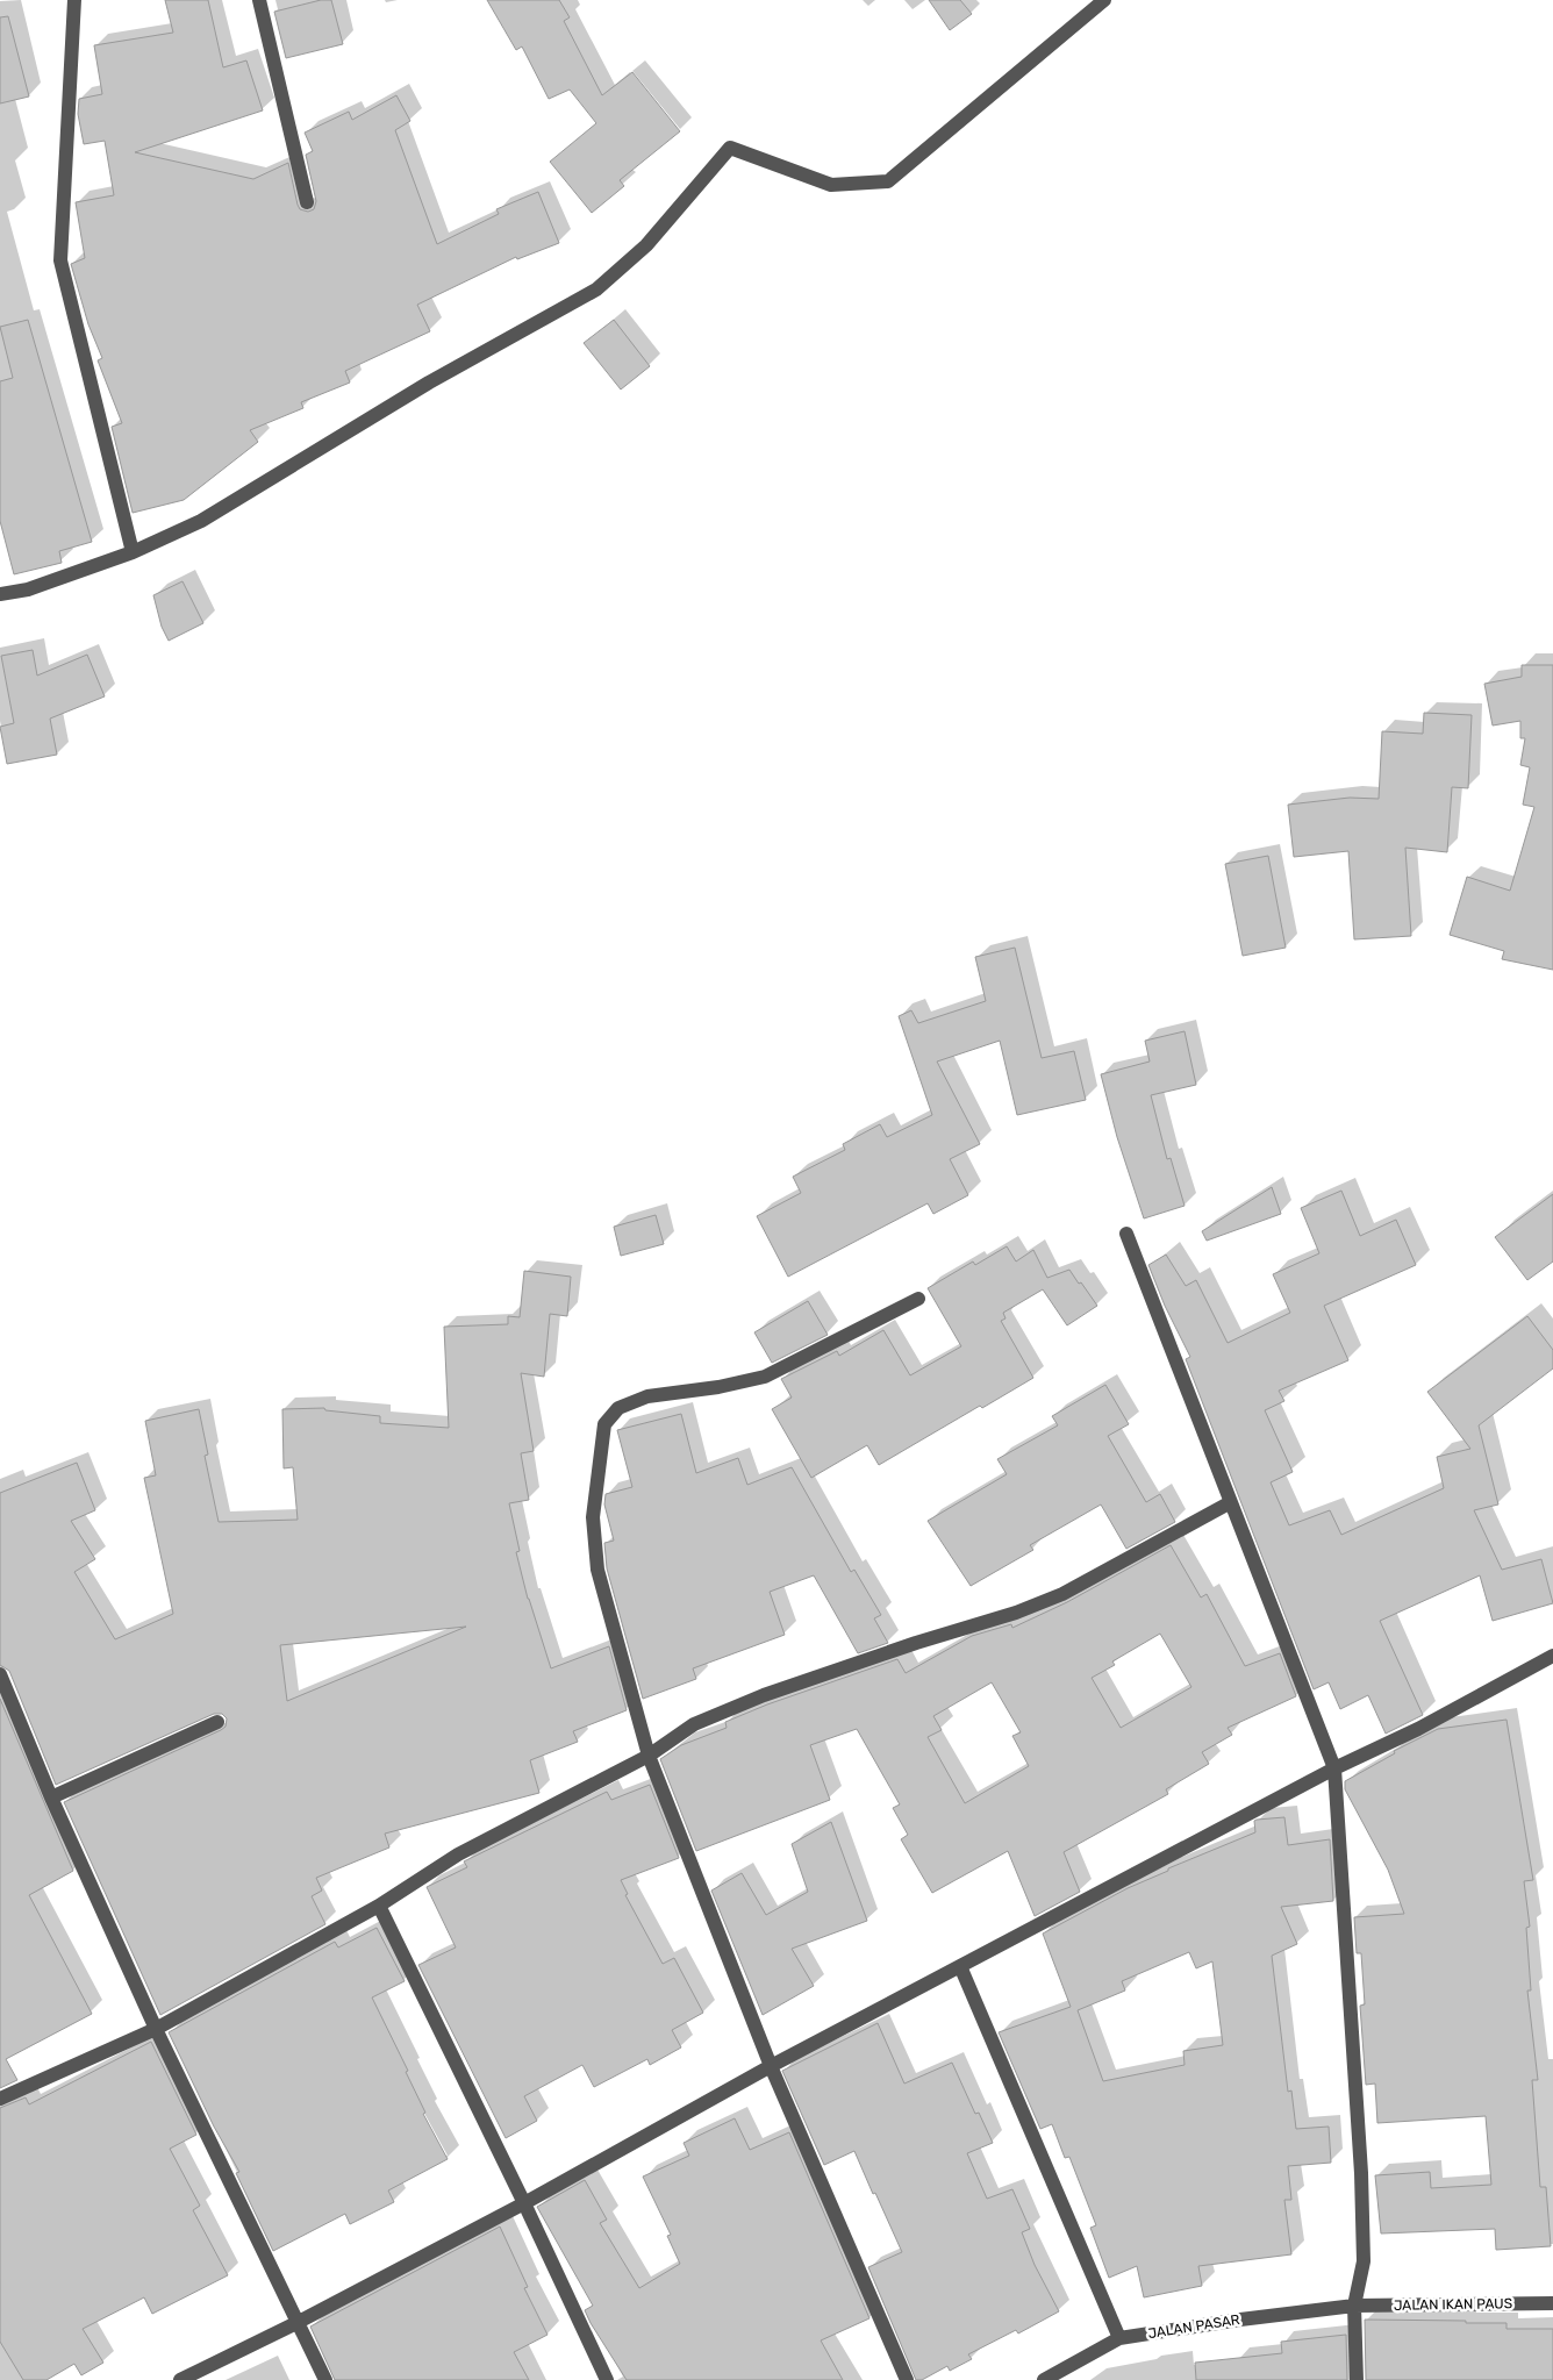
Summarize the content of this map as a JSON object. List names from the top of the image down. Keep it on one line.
{"streets":{"street":["JALAN IKAN PAUS","JALAN PASAR"]},"crossings":[["JALAN IKAN PAUS","JALAN PASAR"]]}
